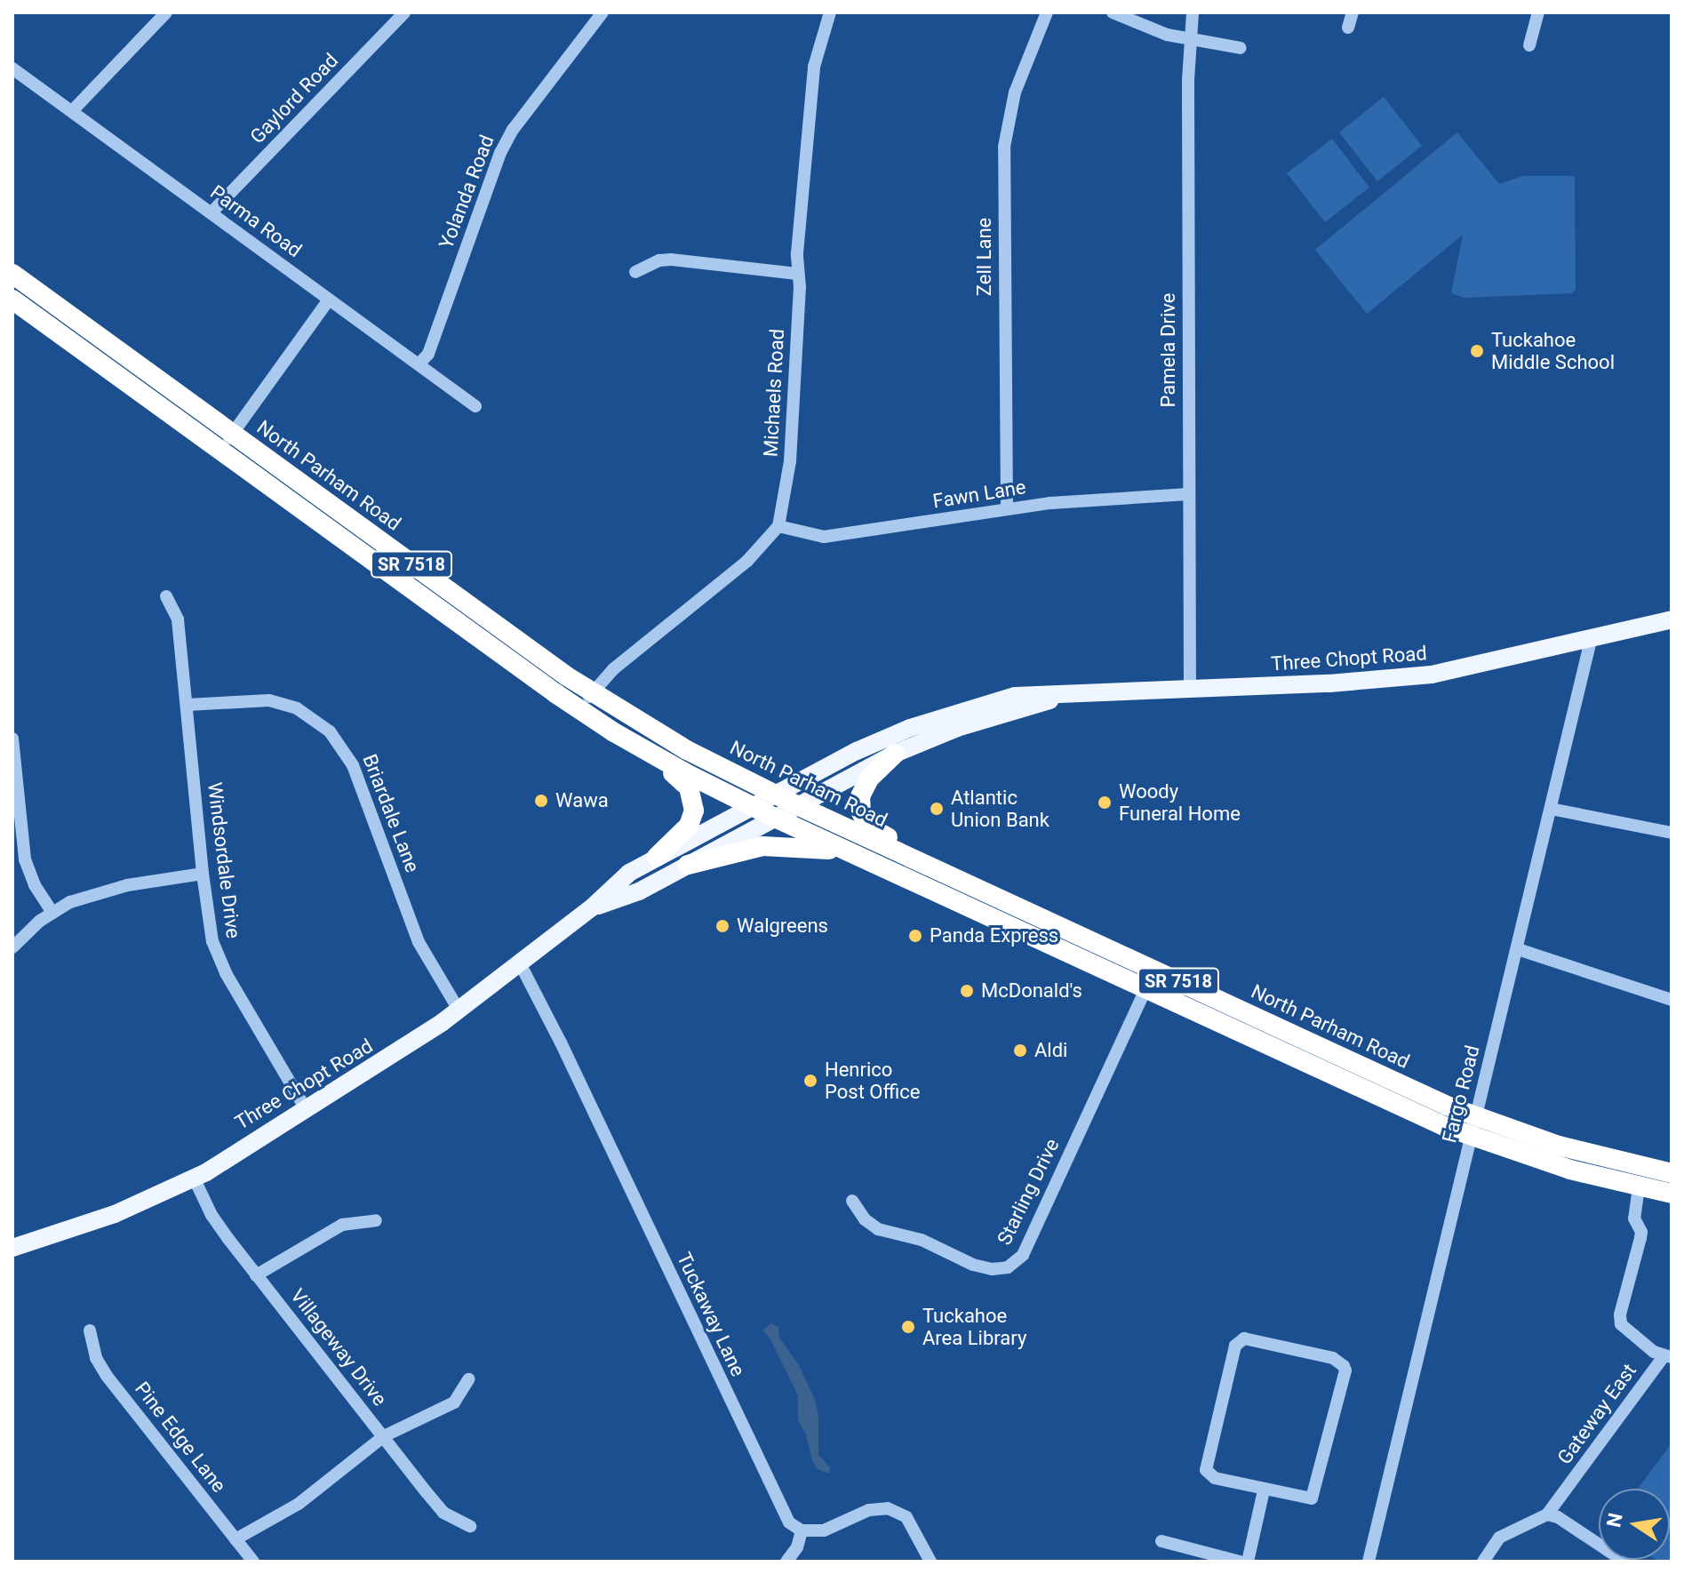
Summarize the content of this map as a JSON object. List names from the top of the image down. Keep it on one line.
{"streets":{"highway":["North Parham Road","SR 7518"],"main road":["Three Chopt Road"],"street":["Gaylord Road","Yolanda Road","Parma Road","Zell Lane","Pamela Drive","Michaels Road","Fawn Lane","Briardale Lane","Windsordale Drive","Fargo Road","Starling Drive","Tuckaway Lane","Villageway Drive","Gateway East","Pine Edge Lane"]},"crossings":[["Gaylord Road","Parma Road"],["Yolanda Road","Parma Road"],["Zell Lane","Fawn Lane"],["Pamela Drive","Fawn Lane"],["Pamela Drive","Three Chopt Road"],["Michaels Road","Fawn Lane"],["North Parham Road","Three Chopt Road"],["North Parham Road","Fargo Road"],["North Parham Road","Starling Drive"],["North Parham Road","Gateway East"],["Three Chopt Road","Briardale Lane"],["Three Chopt Road","Windsordale Drive"],["Three Chopt Road","Fargo Road"],["Three Chopt Road","Tuckaway Lane"],["Three Chopt Road","Villageway Drive"],["Briardale Lane","Windsordale Drive"]],"places":["Tuckahoe Middle School","Wawa","Woody Funeral Home","Atlantic Union Bank","Walgreens","Panda Express","McDonald's","Aldi","Henrico Post Office","Tuckahoe Area Library"],"north":"left"}
